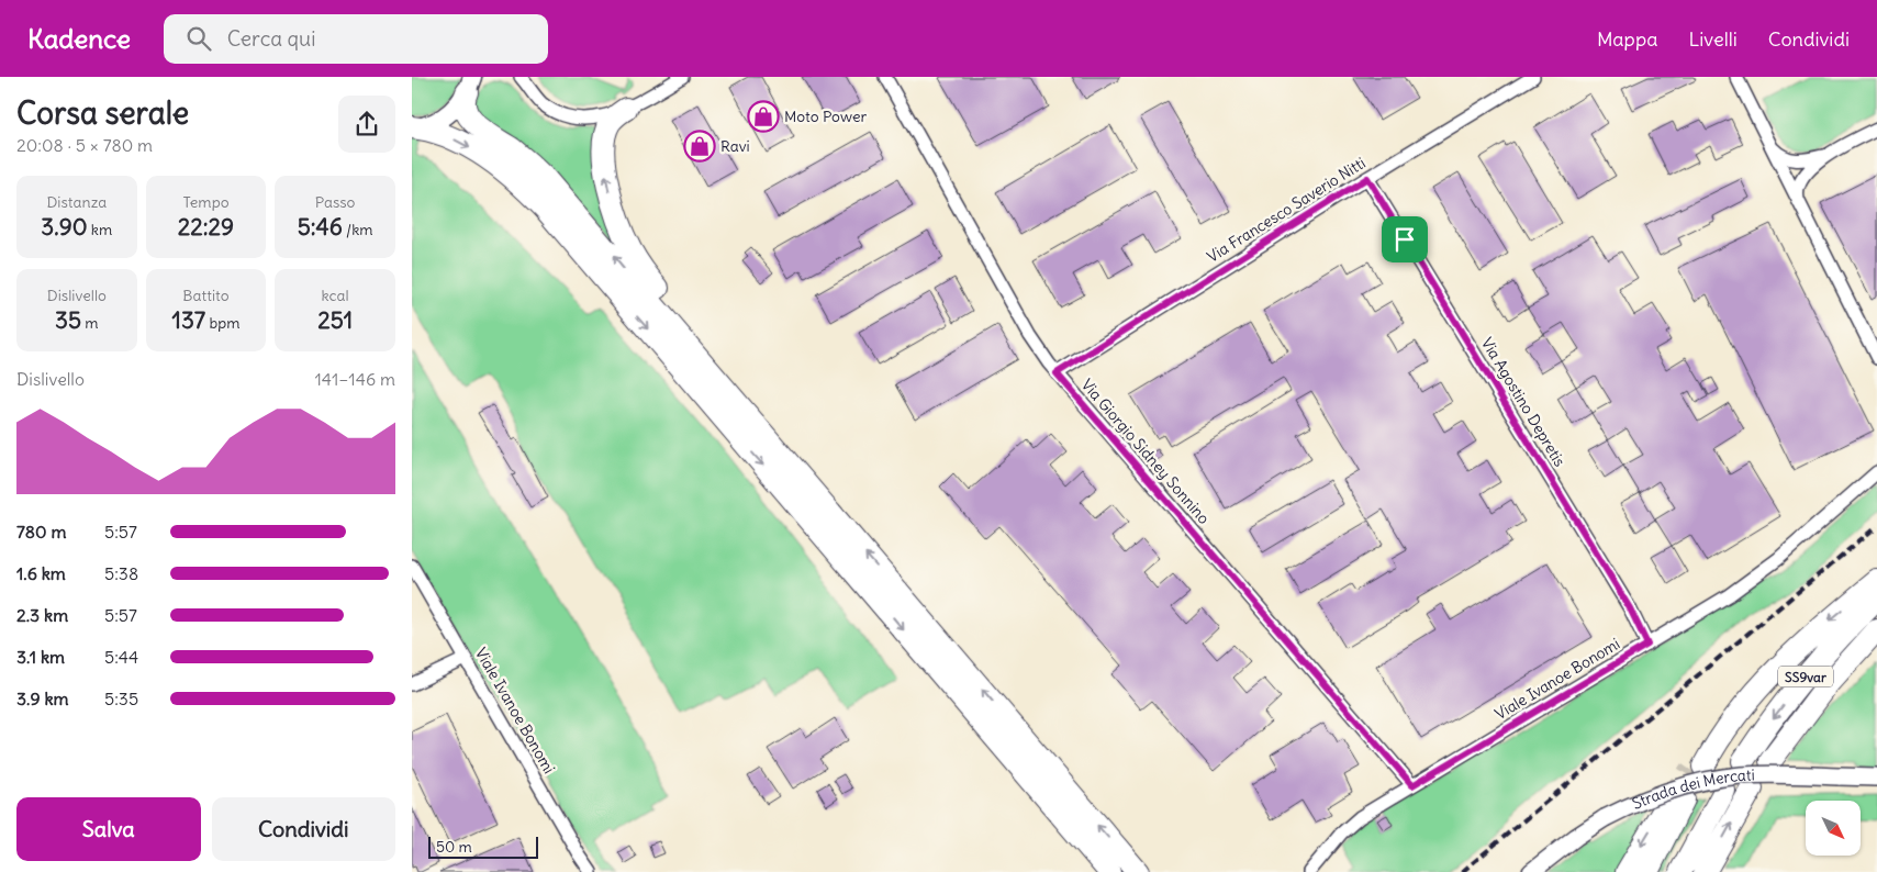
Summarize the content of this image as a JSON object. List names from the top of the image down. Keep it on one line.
{"streets":{"highway":["SS9var"],"street":["Via Francesco Saverio Nitti","Via Agostino Depretis","Via Giorgio Sidney Sonnino","Viale Ivanoe Bonomi","Strada dei Mercati"]},"crossings":[["Via Francesco Saverio Nitti","Via Agostino Depretis"],["Via Francesco Saverio Nitti","Via Giorgio Sidney Sonnino"],["Via Agostino Depretis","Viale Ivanoe Bonomi"],["Via Giorgio Sidney Sonnino","Viale Ivanoe Bonomi"]],"places":{"shop":["Moto Power","Ravi"]},"scale_bar":"50 m","north":"bottom right","page":{"header":"Kadence","search":"Cerca qui","nav":["Mappa","Livelli","Condividi"],"heading":["Corsa serale","20:08 · 5 × 780 m"],"stats":[["Distanza","3.90 km"],["Tempo","22:29"],["Passo","5:46 /km"],["Dislivello","35 m"],["Battito","137 bpm"],["kcal","251"]],"chart":["Dislivello","141–146 m"],"list":[{"name":"780 m","note":"5:57"},{"name":"1.6 km","note":"5:38"},{"name":"2.3 km","note":"5:57"},{"name":"3.1 km","note":"5:44"},{"name":"3.9 km","note":"5:35"}],"buttons":["Salva","Condividi"],"scale":"50 m"}}
